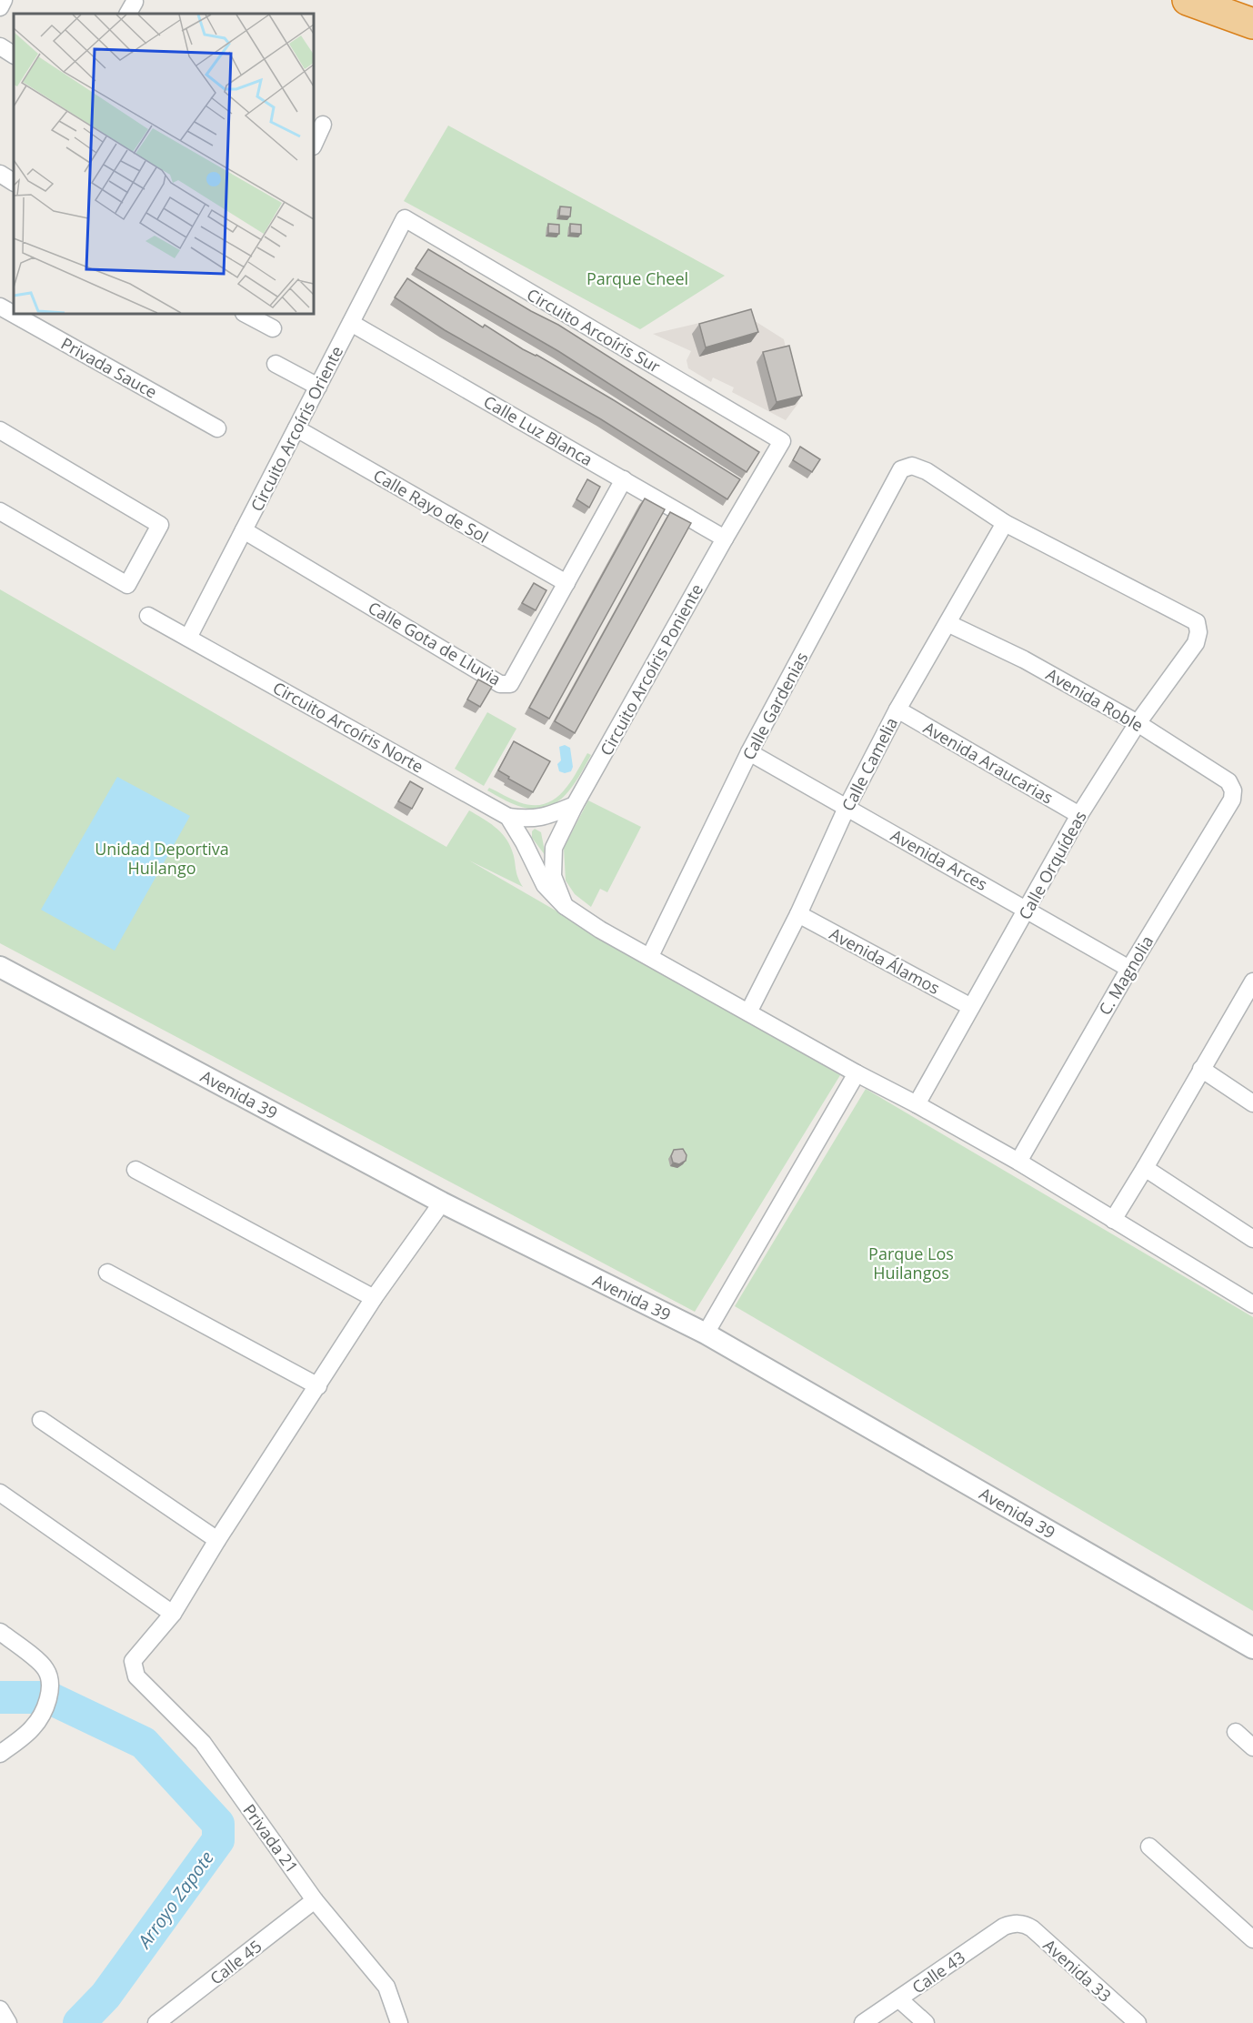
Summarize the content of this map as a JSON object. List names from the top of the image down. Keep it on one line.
{"streets":{"street":["Circuito Arcoíris Sur","Privada Sauce","Circuito Arcoíris Oriente","Calle Luz Blanca","Calle Rayo de Sol","Calle Gota de Lluvia","Circuito Arcoíris Poniente","Avenida Roble","Calle Gardenias","Circuito Arcoíris Norte","Avenida Araucarias","Calle Camelia","Avenida Arces","Calle Orquídeas","Avenida Álamos","C. Magnolia","Avenida 39","Privada 21","Calle 45","Avenida 33","Calle 43"]},"crossings":[["Circuito Arcoíris Sur","Circuito Arcoíris Oriente"],["Circuito Arcoíris Sur","Circuito Arcoíris Poniente"],["Circuito Arcoíris Oriente","Calle Luz Blanca"],["Circuito Arcoíris Oriente","Calle Rayo de Sol"],["Circuito Arcoíris Oriente","Calle Gota de Lluvia"],["Circuito Arcoíris Oriente","Circuito Arcoíris Norte"],["Calle Luz Blanca","Calle Gota de Lluvia"],["Calle Luz Blanca","Circuito Arcoíris Poniente"],["Calle Rayo de Sol","Calle Gota de Lluvia"],["Circuito Arcoíris Poniente","Circuito Arcoíris Norte"],["Avenida Roble","Calle Camelia"],["Avenida Roble","Calle Orquídeas"],["Avenida Roble","C. Magnolia"],["Calle Gardenias","Calle Camelia"],["Calle Gardenias","Avenida Arces"],["Calle Gardenias","Calle Orquídeas"],["Avenida Araucarias","Calle Camelia"],["Avenida Araucarias","Calle Orquídeas"],["Calle Camelia","Avenida Arces"],["Calle Camelia","Calle Orquídeas"],["Calle Camelia","Avenida Álamos"],["Avenida Arces","Calle Orquídeas"],["Avenida Arces","C. Magnolia"],["Calle Orquídeas","Avenida Álamos"],["Privada 21","Calle 45"],["Avenida 33","Calle 43"]],"water":["Arroyo Zapote"],"parks":["Parque Cheel","Unidad Deportiva Huilango","Parque Los Huilangos"]}
